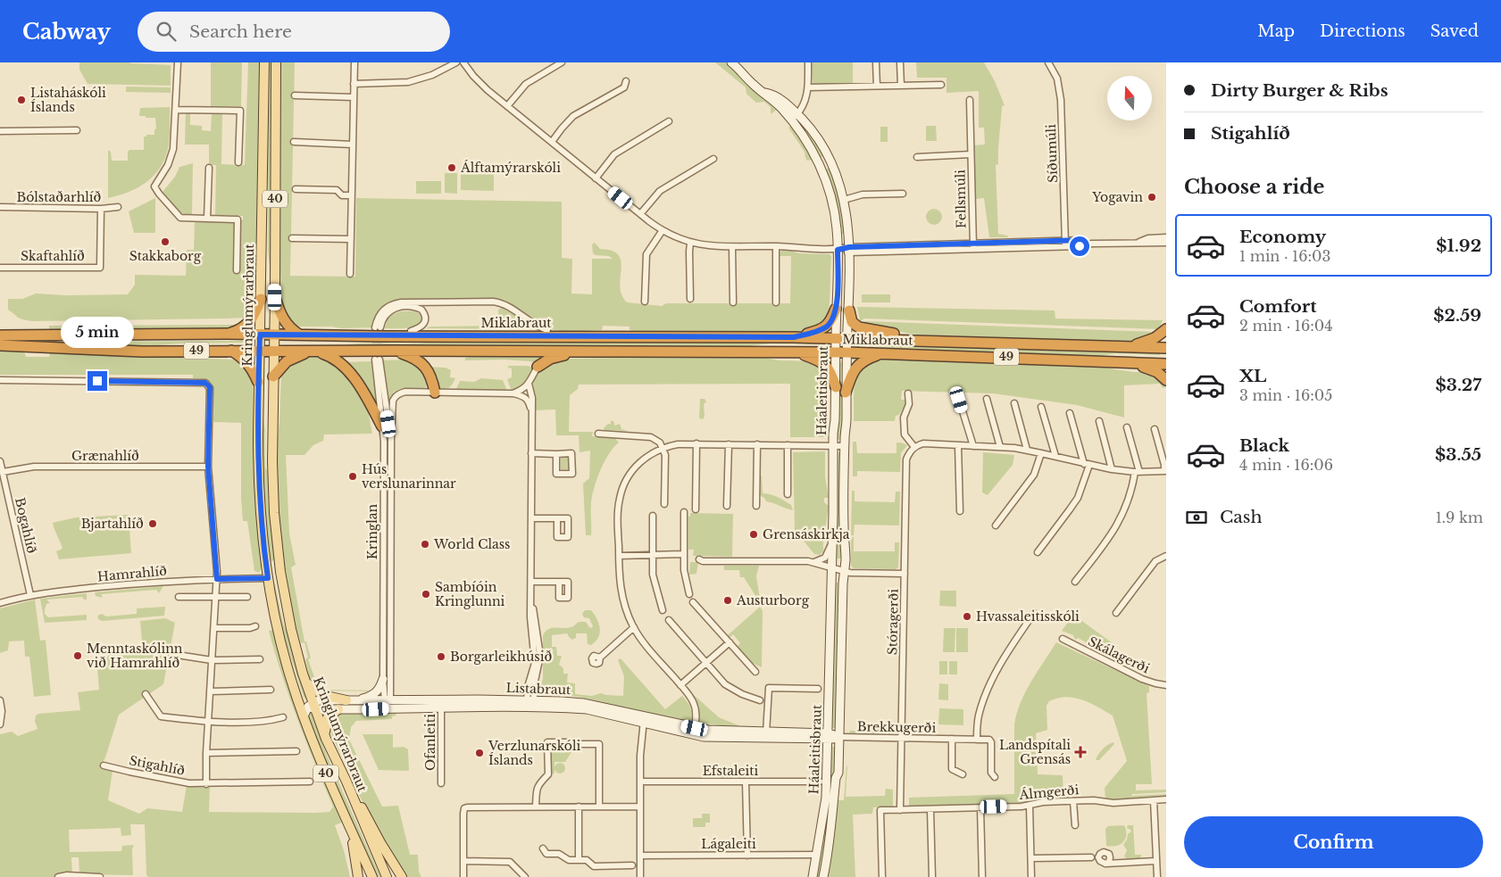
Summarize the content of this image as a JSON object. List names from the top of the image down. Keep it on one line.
{"streets":{"highway":["Miklabraut","49"],"main road":["40","Kringlumýrarbraut"],"street":["Síðumúli","Bólstaðarhlíð","Fellsmúli","Skaftahlíð","Háaleitisbraut","Grænahlíð","Bogahlíð","Kringlan","Hamrahlíð","Stóragerði","Skálagerði","Listabraut","Brekkugerði","Ofanleiti","Stigahlíð","Efstaleiti","Álmgerði","Lágaleiti"]},"crossings":[["Síðumúli","Fellsmúli"],["Bólstaðarhlíð","Skaftahlíð"],["Fellsmúli","Háaleitisbraut"],["Kringlumýrarbraut","Miklabraut"],["Kringlumýrarbraut","Hamrahlíð"],["Kringlumýrarbraut","Listabraut"],["Miklabraut","Háaleitisbraut"],["Háaleitisbraut","Listabraut"],["Háaleitisbraut","Brekkugerði"],["Háaleitisbraut","Lágaleiti"],["Grænahlíð","Bogahlíð"],["Bogahlíð","Hamrahlíð"],["Kringlan","Listabraut"],["Stóragerði","Brekkugerði"],["Stóragerði","Álmgerði"],["Listabraut","Brekkugerði"],["Listabraut","Ofanleiti"]],"places":{"other":["Listaháskóli Íslands","Álftamýrarskóli","Yogavin","Stakkaborg","Hús verslunarinnar","Bjartahlíð","Grensáskirkja","World Class","Sambíóin Kringlunni","Austurborg","Hvassaleitisskóli","Menntaskólinn við Hamrahlíð","Borgarleikhúsið","Verzlunarskóli Íslands"],"health":["Landspítali Grensás"]},"north":"top","page":{"header":"Cabway","search":"Search here","nav":["Map","Directions","Saved"],"banner":["Dirty Burger & Ribs","Stigahlíð"],"heading":"Choose a ride","list":[{"name":"Economy","note":"1 min · 16:03","value":"$1.92"},{"name":"Comfort","note":"2 min · 16:04","value":"$2.59"},{"name":"XL","note":"3 min · 16:05","value":"$3.27"},{"name":"Black","note":"4 min · 16:06","value":"$3.55"}],"bubble":"5 min","pay":["Cash","1.9 km"],"buttons":"Confirm"}}
